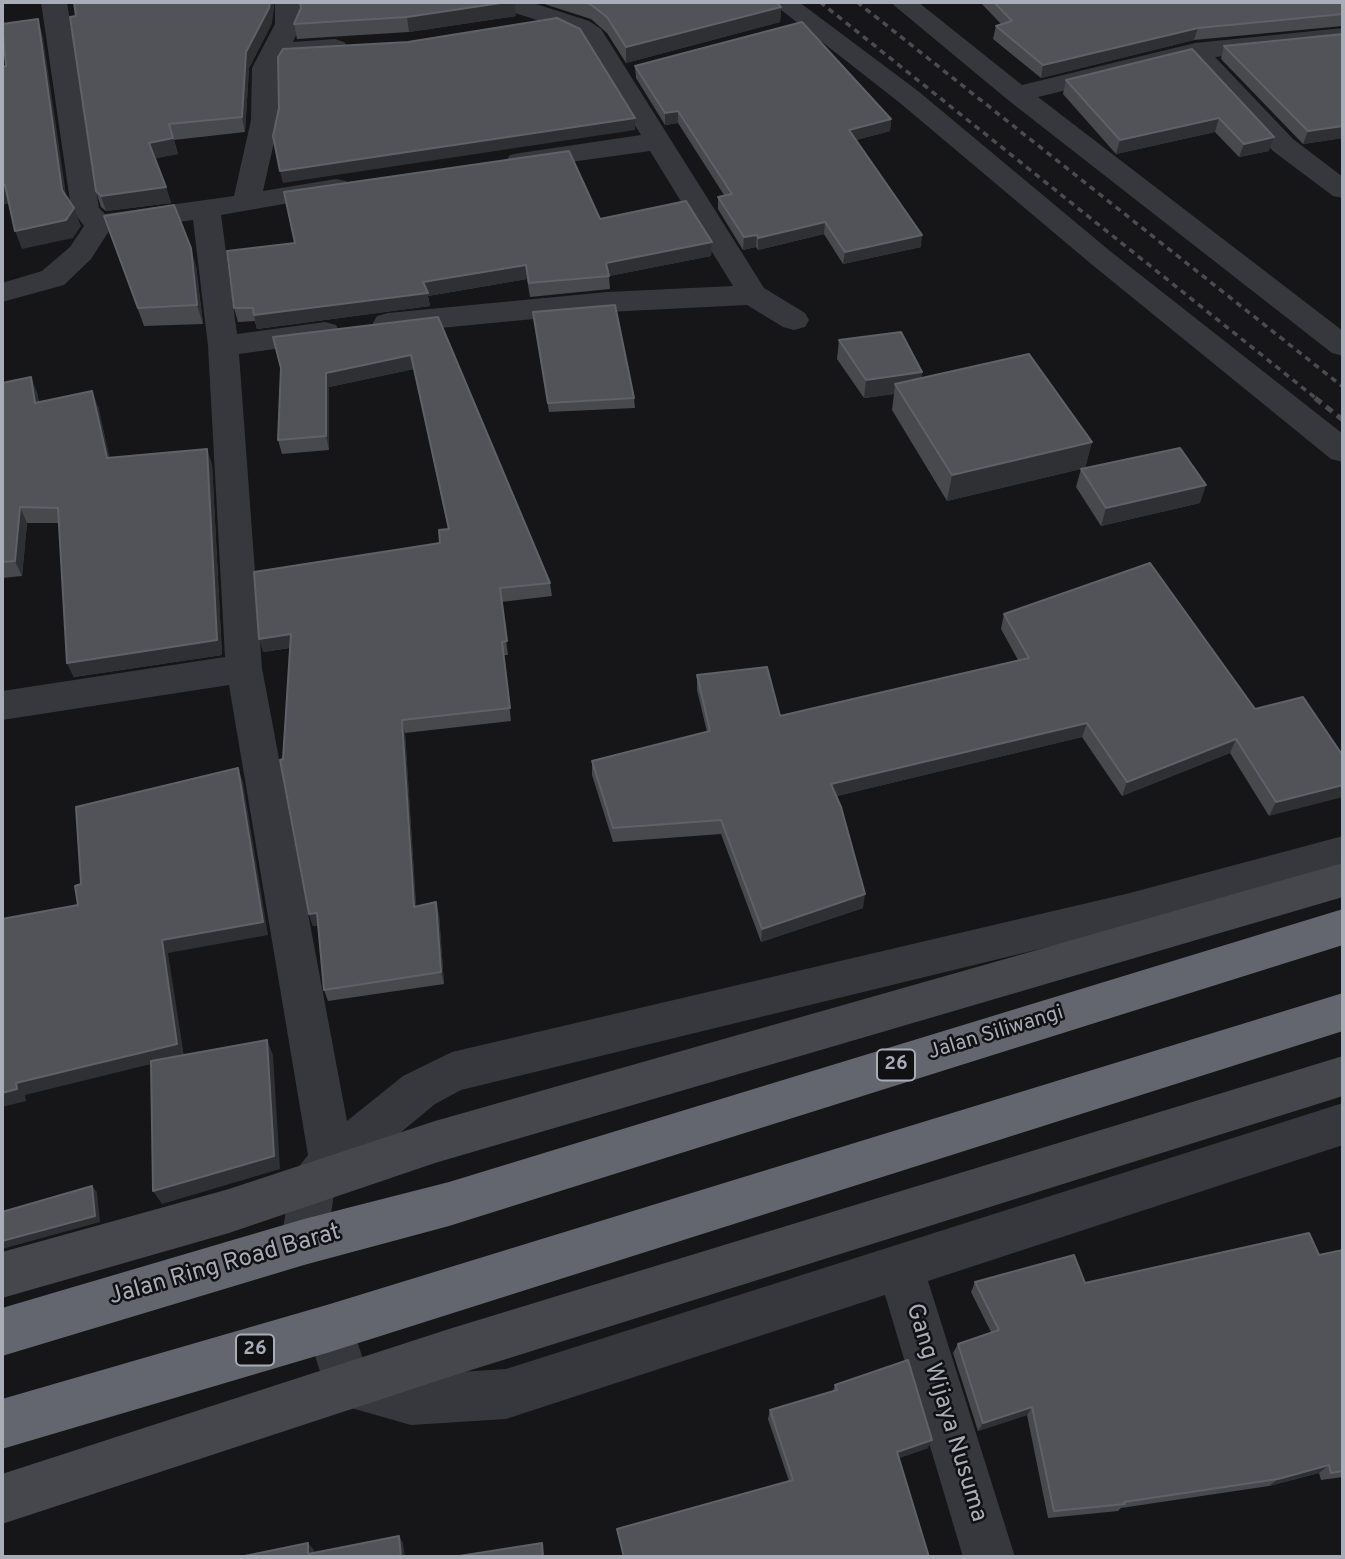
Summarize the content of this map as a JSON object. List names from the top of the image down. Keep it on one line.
{"streets":{"highway":["Jalan Siliwangi","26","Jalan Ring Road Barat"],"street":["Gang Wijaya Nusuma"]},"crossings":[["Jalan Siliwangi","Jalan Ring Road Barat"]]}
